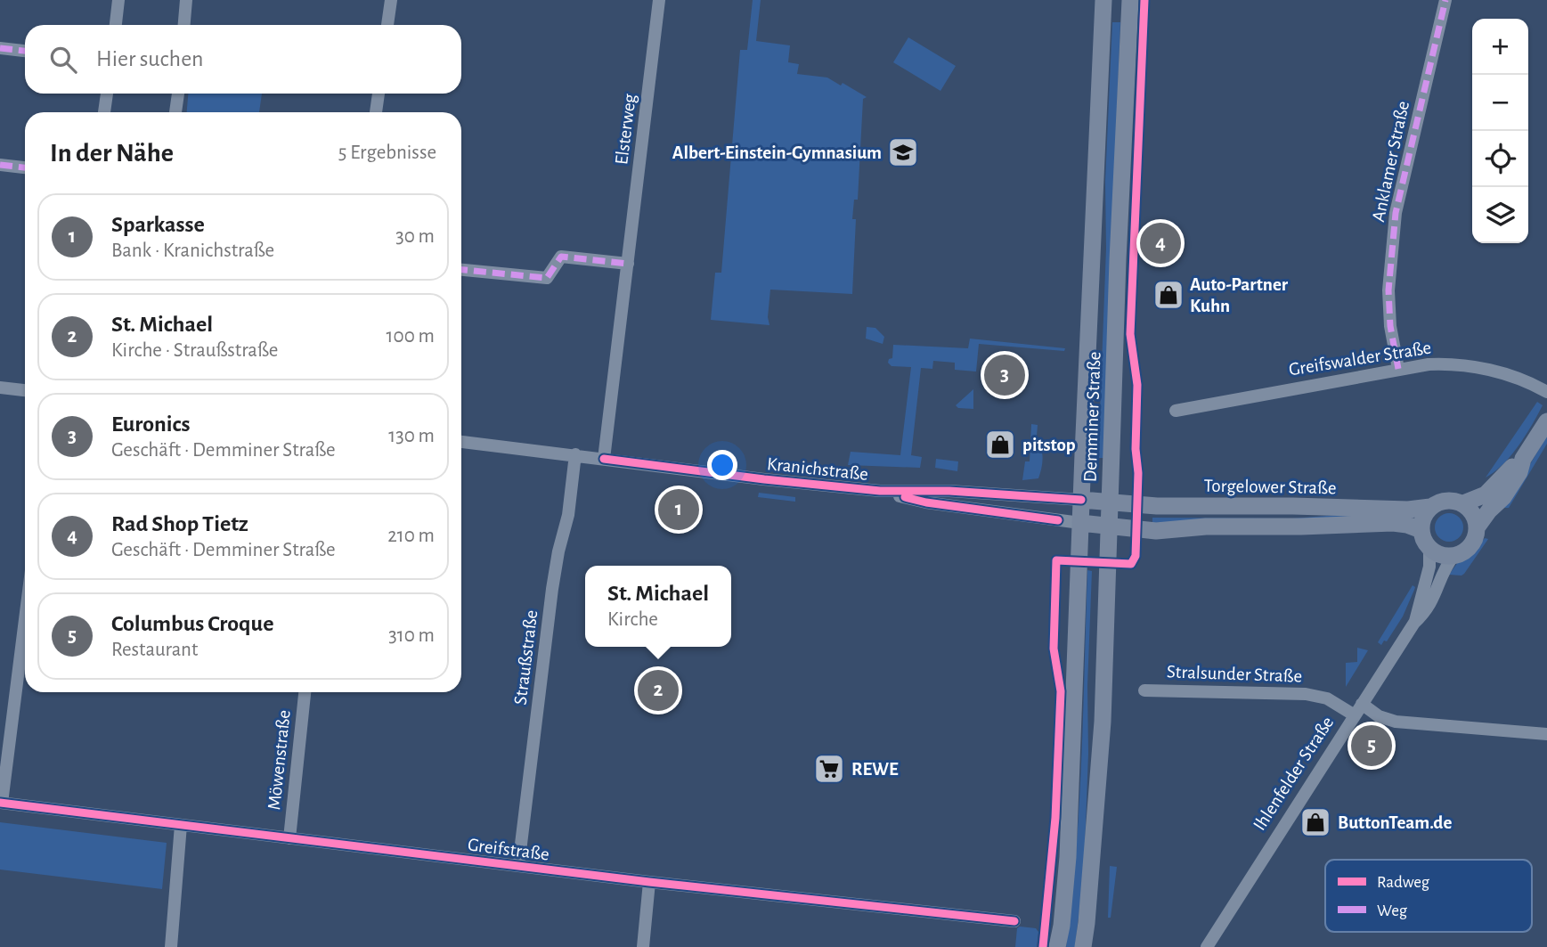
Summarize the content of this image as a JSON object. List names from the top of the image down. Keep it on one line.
{"streets":{"main road":["Demminer Straße","Torgelower Straße","Ihlenfelder Straße"],"street":["Elsterweg","Anklamer Straße","Greifswalder Straße","Kranichstraße","Straußstraße","Stralsunder Straße","Möwenstraße","Greifstraße"]},"crossings":[["Elsterweg","Kranichstraße"],["Anklamer Straße","Greifswalder Straße"],["Demminer Straße","Kranichstraße"],["Demminer Straße","Torgelower Straße"],["Kranichstraße","Torgelower Straße"],["Kranichstraße","Straußstraße"],["Torgelower Straße","Ihlenfelder Straße"],["Straußstraße","Greifstraße"],["Stralsunder Straße","Ihlenfelder Straße"],["Möwenstraße","Greifstraße"]],"places":{"school or university":["Albert-Einstein-Gymnasium"],"shop":["Auto-Partner Kuhn","pitstop","ButtonTeam.de"],"supermarket":["REWE"]},"legend":["Radweg","Weg"],"page":{"map_buttons":["+","−"],"search":"Hier suchen","heading":["In der Nähe","5 Ergebnisse"],"list":[{"mark":"1","name":"Sparkasse","note":"Bank · Kranichstraße","value":"30 m"},{"mark":"2","name":"St. Michael","note":"Kirche · Straußstraße","value":"100 m"},{"mark":"3","name":"Euronics","note":"Geschäft · Demminer Straße","value":"130 m"},{"mark":"4","name":"Rad Shop Tietz","note":"Geschäft · Demminer Straße","value":"210 m"},{"mark":"5","name":"Columbus Croque","note":"Restaurant","value":"310 m"}],"pins":["4","3","1","2","5"],"popup":["St. Michael","Kirche"]}}
